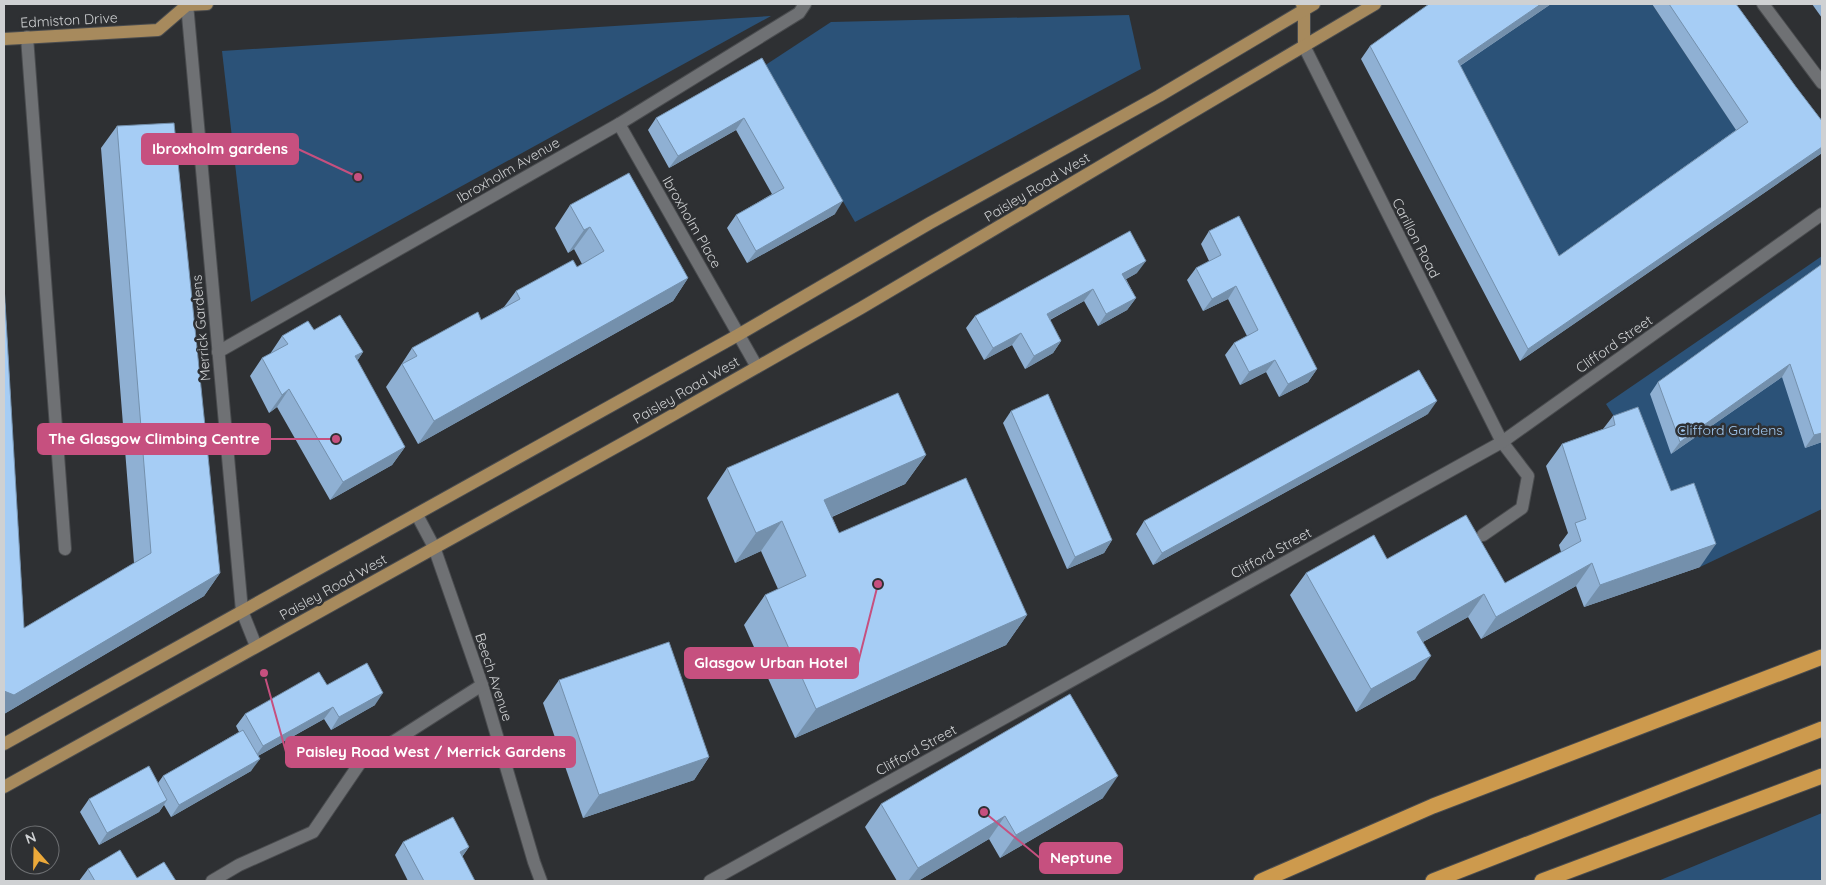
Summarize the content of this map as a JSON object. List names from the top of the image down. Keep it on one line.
{"streets":{"main road":["Edmiston Drive","Paisley Road West"],"street":["Ibroxholm Avenue","Ibroxholm Place","Carillon Road","Merrick Gardens","Clifford Street","Beech Avenue"]},"crossings":[["Edmiston Drive","Merrick Gardens"],["Ibroxholm Avenue","Ibroxholm Place"],["Ibroxholm Avenue","Merrick Gardens"],["Paisley Road West","Ibroxholm Place"],["Paisley Road West","Carillon Road"],["Paisley Road West","Merrick Gardens"],["Paisley Road West","Beech Avenue"],["Carillon Road","Clifford Street"]],"parks":["Clifford Gardens"],"places":["Ibroxholm gardens","The Glasgow Climbing Centre","Glasgow Urban Hotel","Paisley Road West / Merrick Gardens","Neptune"],"north":"top"}
